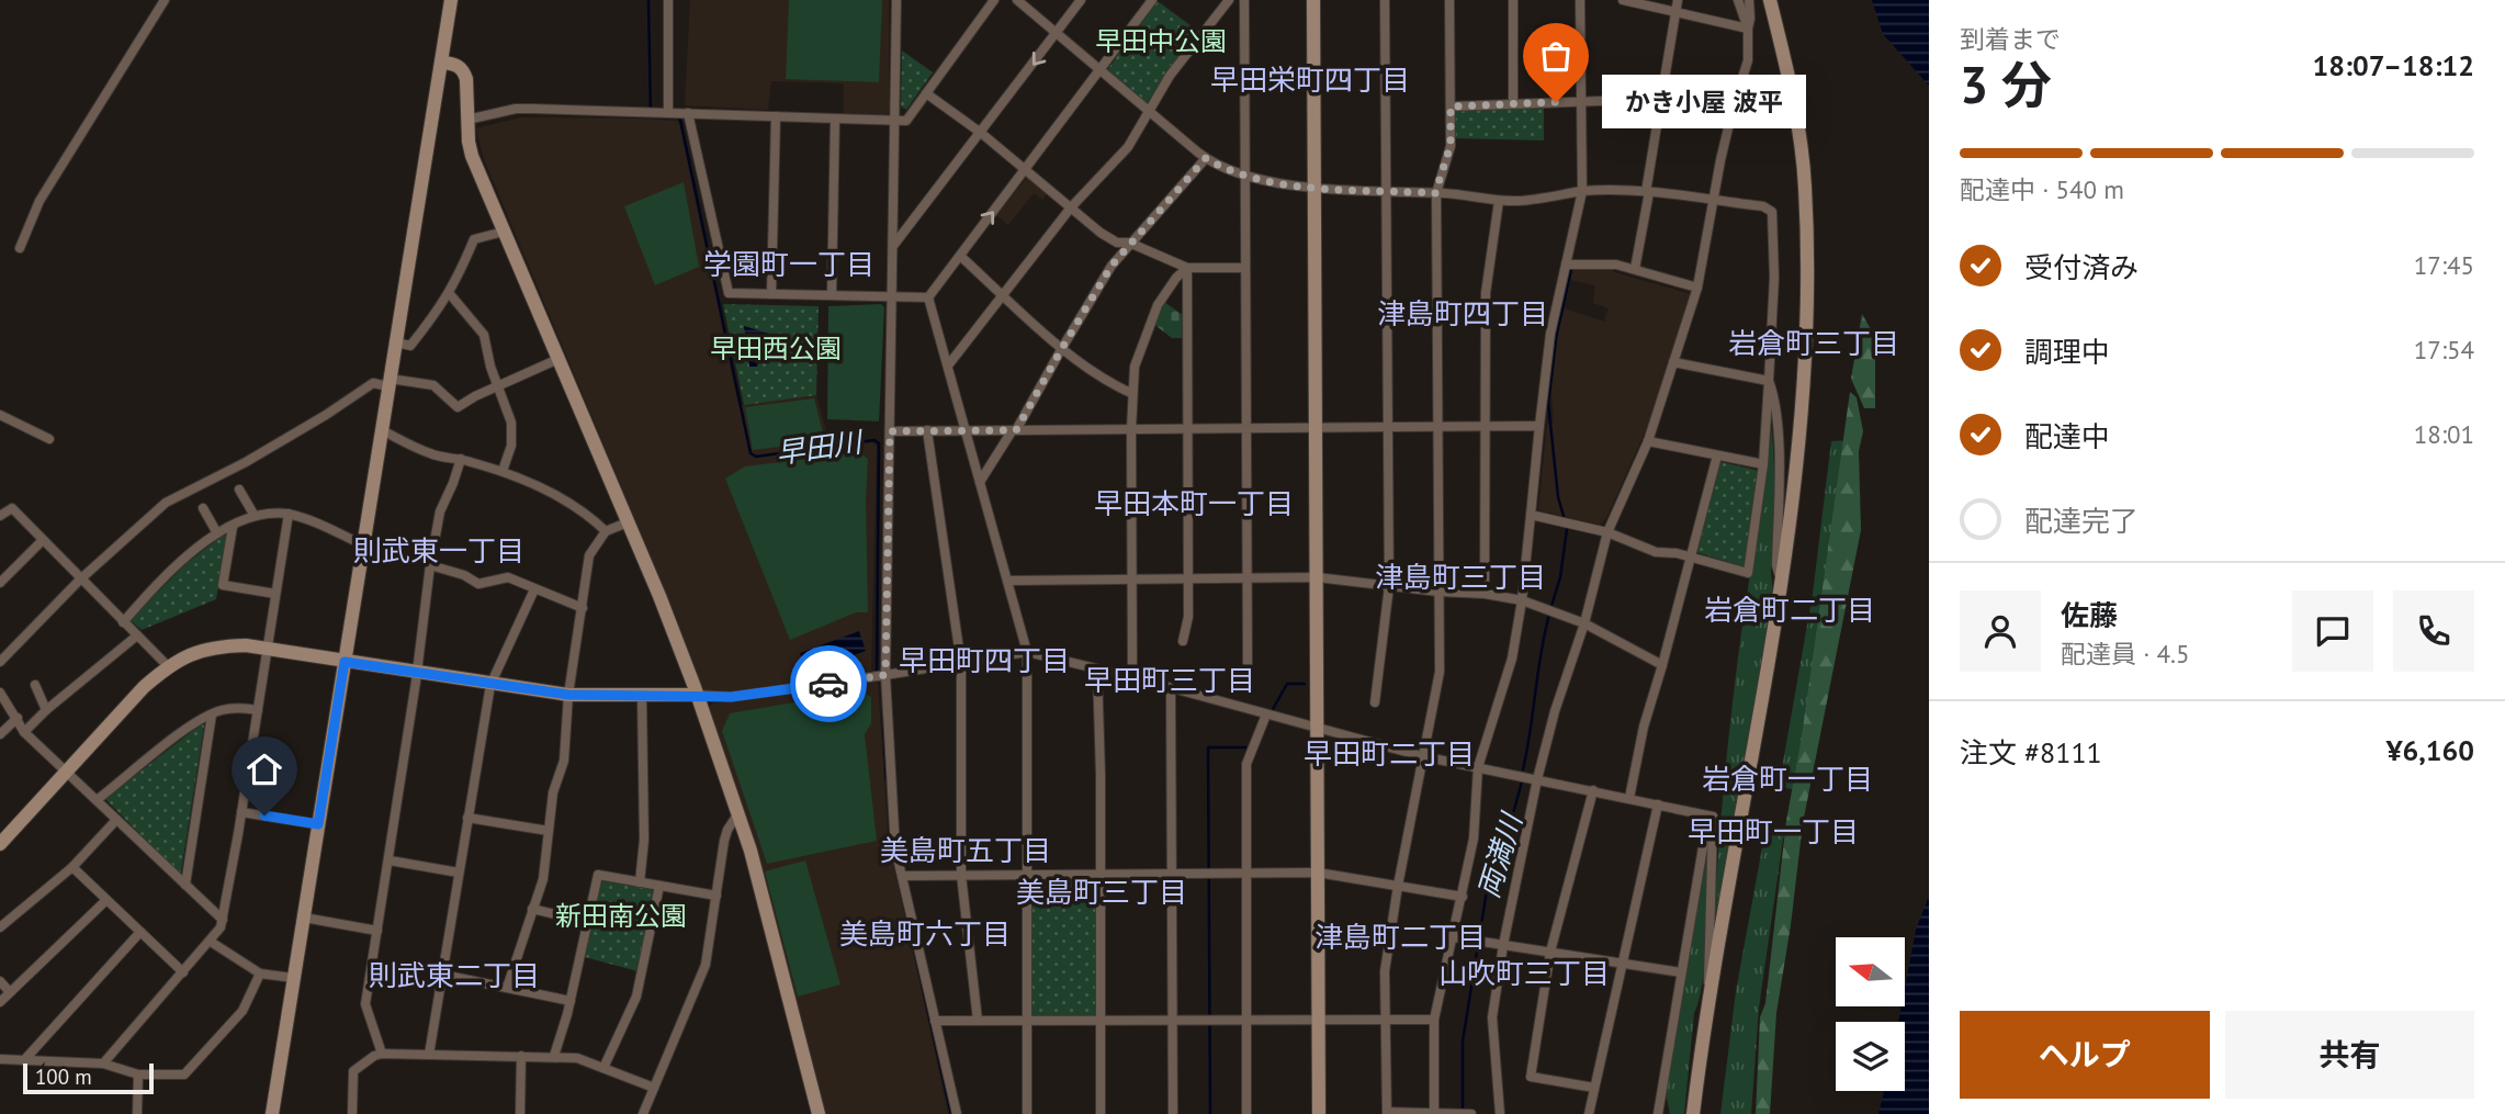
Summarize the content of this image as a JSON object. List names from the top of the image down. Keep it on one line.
{"districts":["早田栄町四丁目","学園町一丁目","津島町四丁目","岩倉町三丁目","早田本町一丁目","則武東一丁目","津島町三丁目","岩倉町二丁目","早田町四丁目","早田町三丁目","早田町二丁目","岩倉町一丁目","早田町一丁目","美島町五丁目","美島町三丁目","美島町六丁目","津島町二丁目","山吹町三丁目","則武東二丁目"],"water":["早田川","両満川"],"parks":["早田中公園","早田西公園","新田南公園"],"places":["かき小屋 波平"],"scale_bar":"100 m","north":"left","page":{"heading":["3 分","到着まで","18:07–18:12"],"panel":["佐藤","配達員 · 4.5","注文 #8111","¥6,160"],"bubble":"かき小屋 波平","bar":"配達中 · 540 m","list":[["受付済み","17:45"],["調理中","17:54"],["配達中","18:01"],"配達完了"],"buttons":["ヘルプ","共有"],"scale":"100 m"}}
